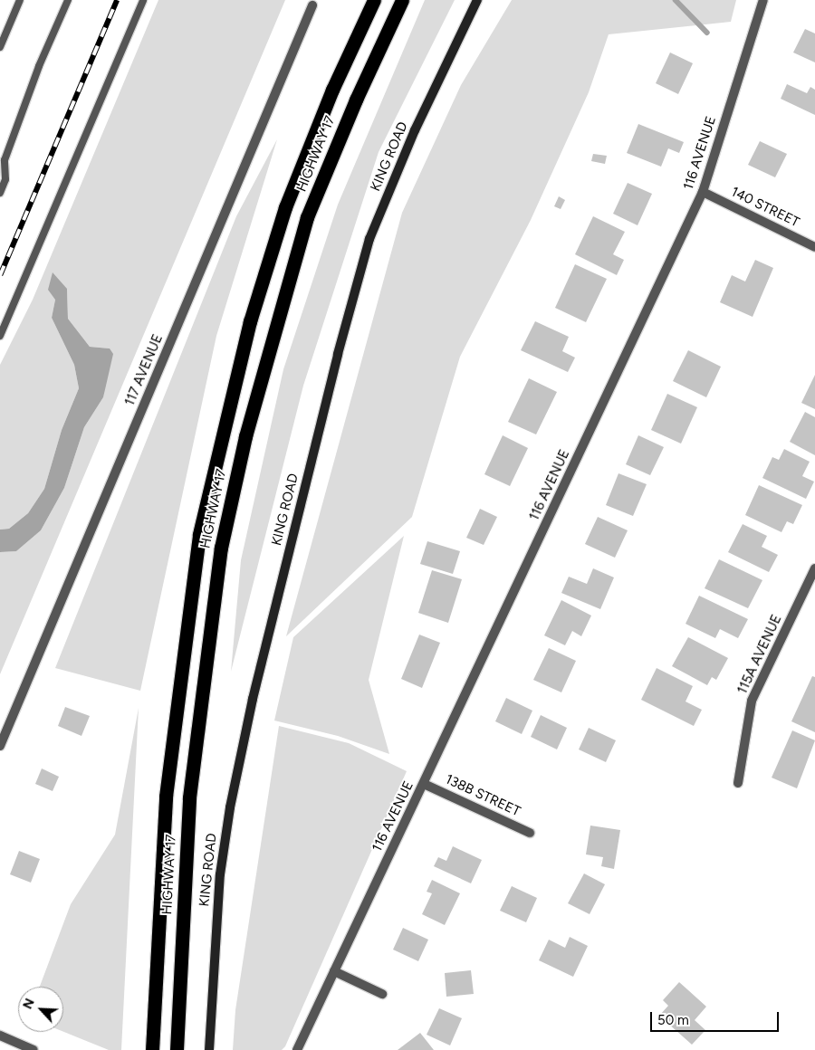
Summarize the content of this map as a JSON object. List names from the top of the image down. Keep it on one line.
{"streets":{"highway":["HIGHWAY 17"],"street":["116 AVENUE","KING ROAD","140 STREET","117 AVENUE","115A AVENUE","138B STREET"]},"crossings":[["116 AVENUE","140 STREET"],["116 AVENUE","138B STREET"]],"scale_bar":"50 m","north":"top left"}
